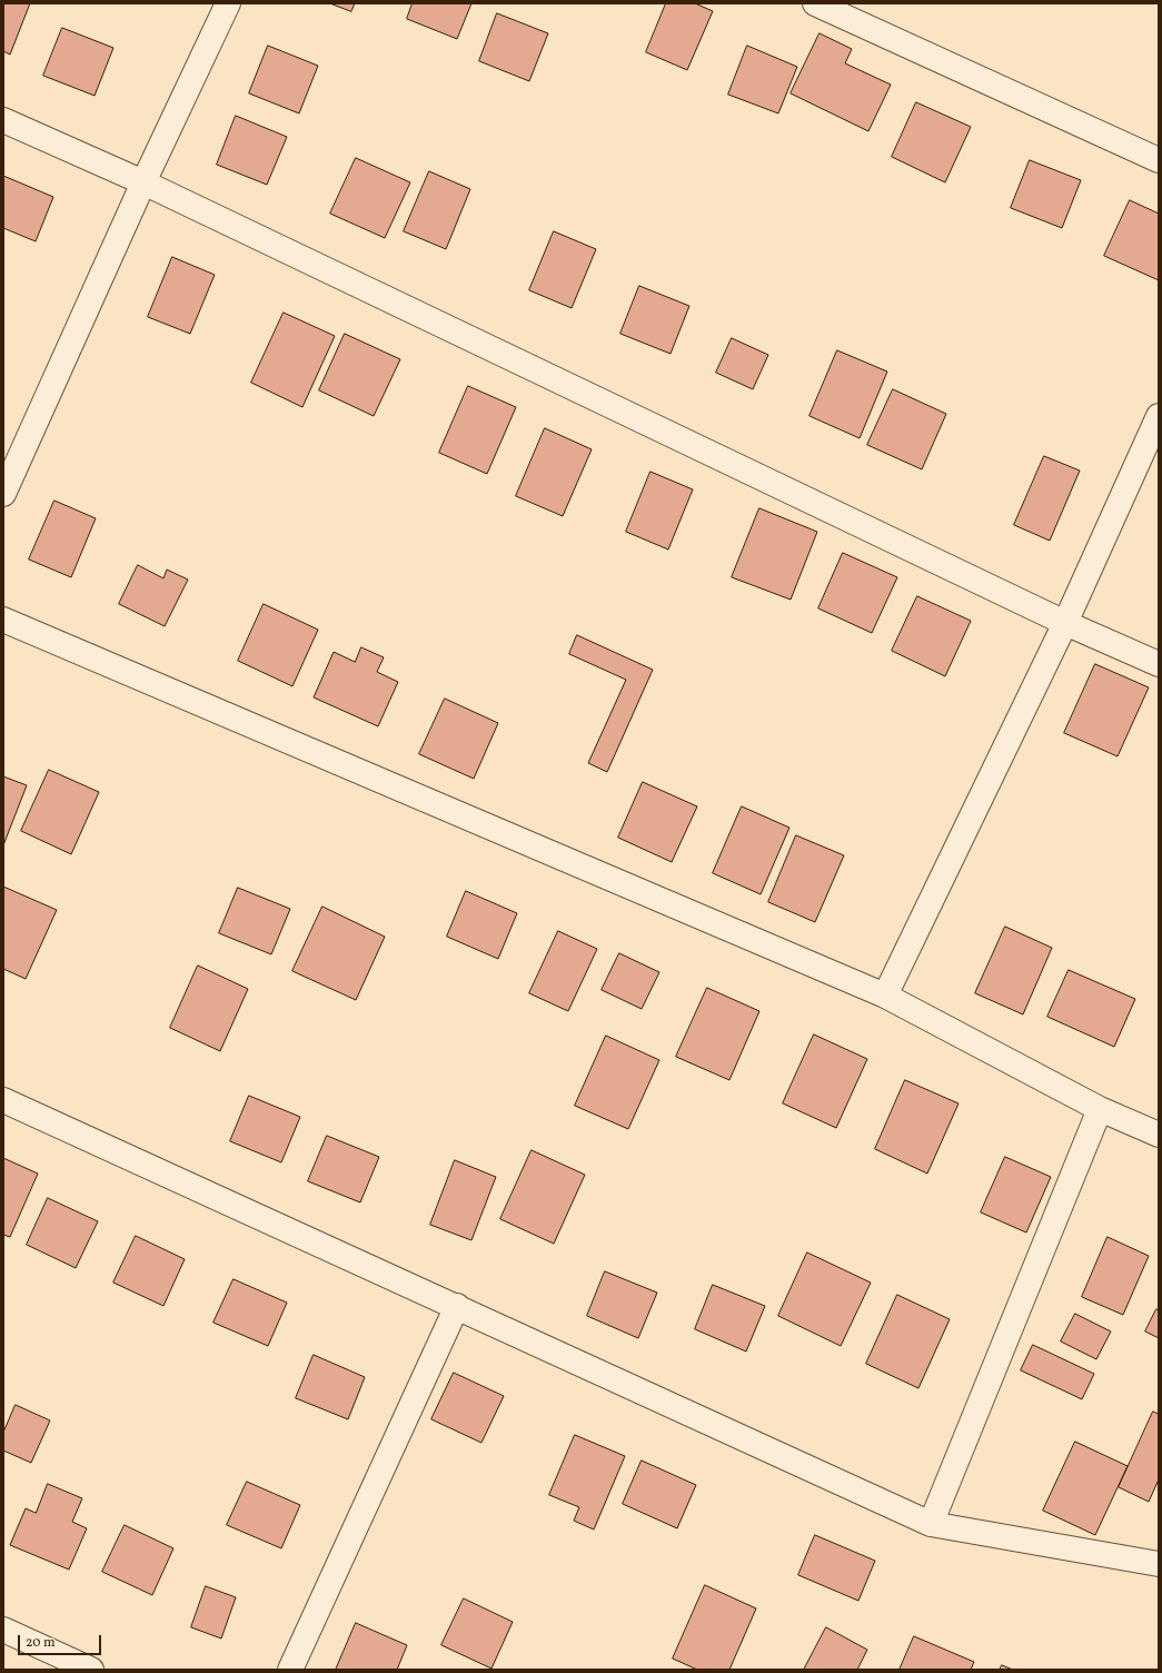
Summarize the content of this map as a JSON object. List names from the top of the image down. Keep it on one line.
{"scale_bar":"20 m"}
